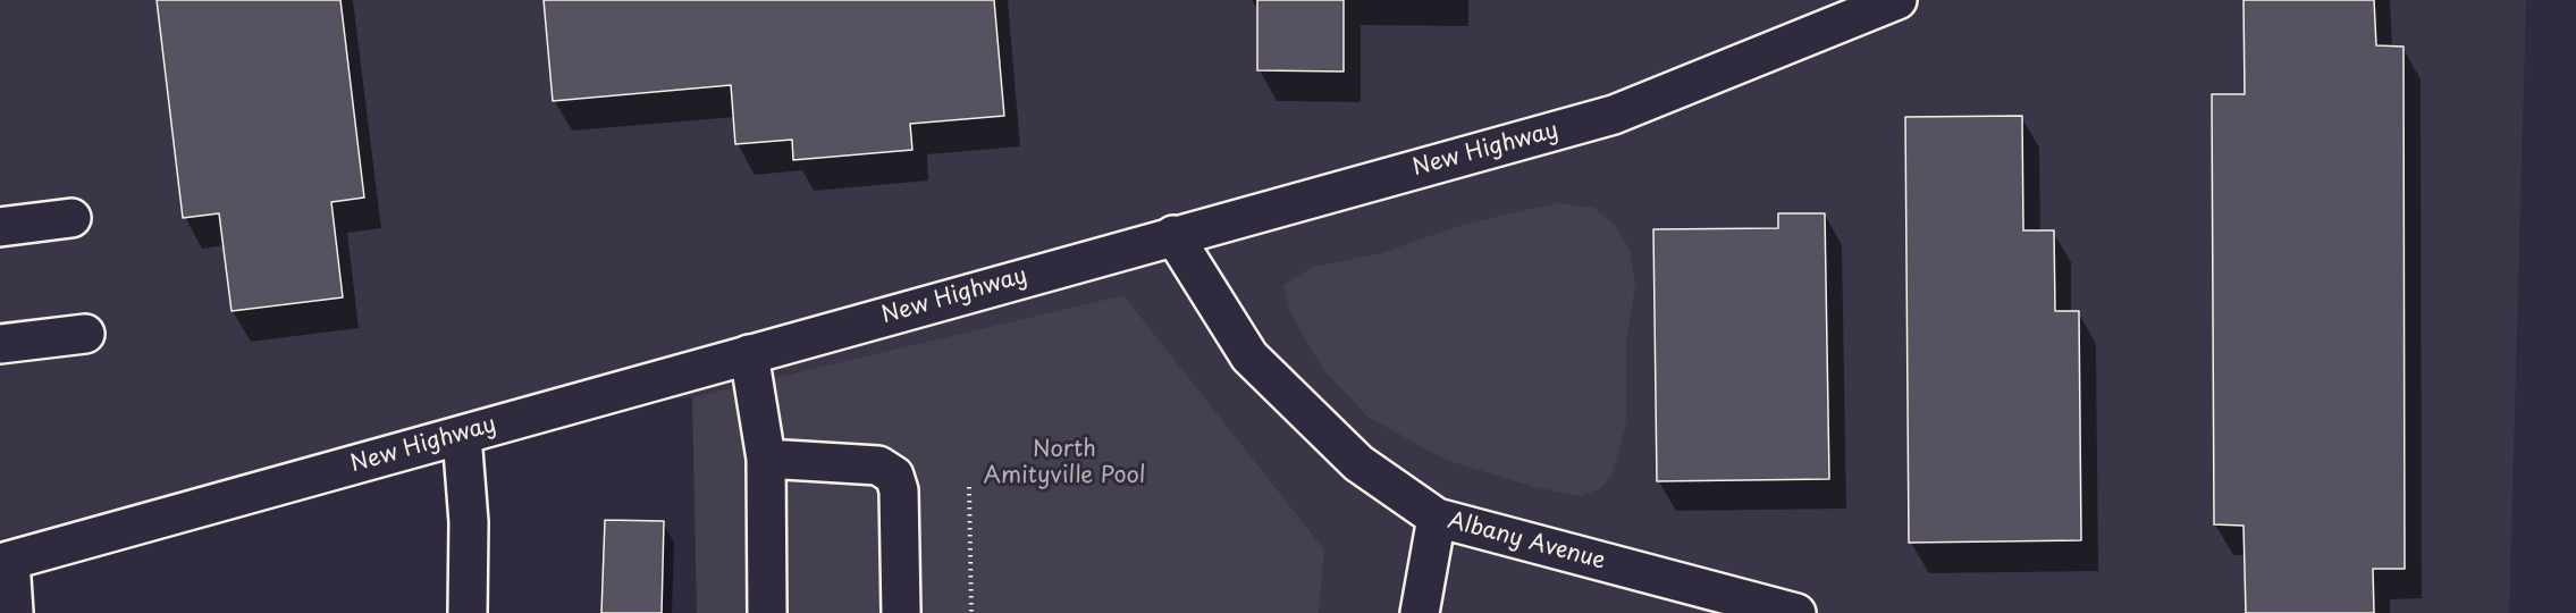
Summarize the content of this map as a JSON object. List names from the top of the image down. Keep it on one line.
{"streets":{"main road":["New Highway","Albany Avenue"]},"crossings":[["New Highway","Albany Avenue"]],"parks":["North Amityville Pool"]}
